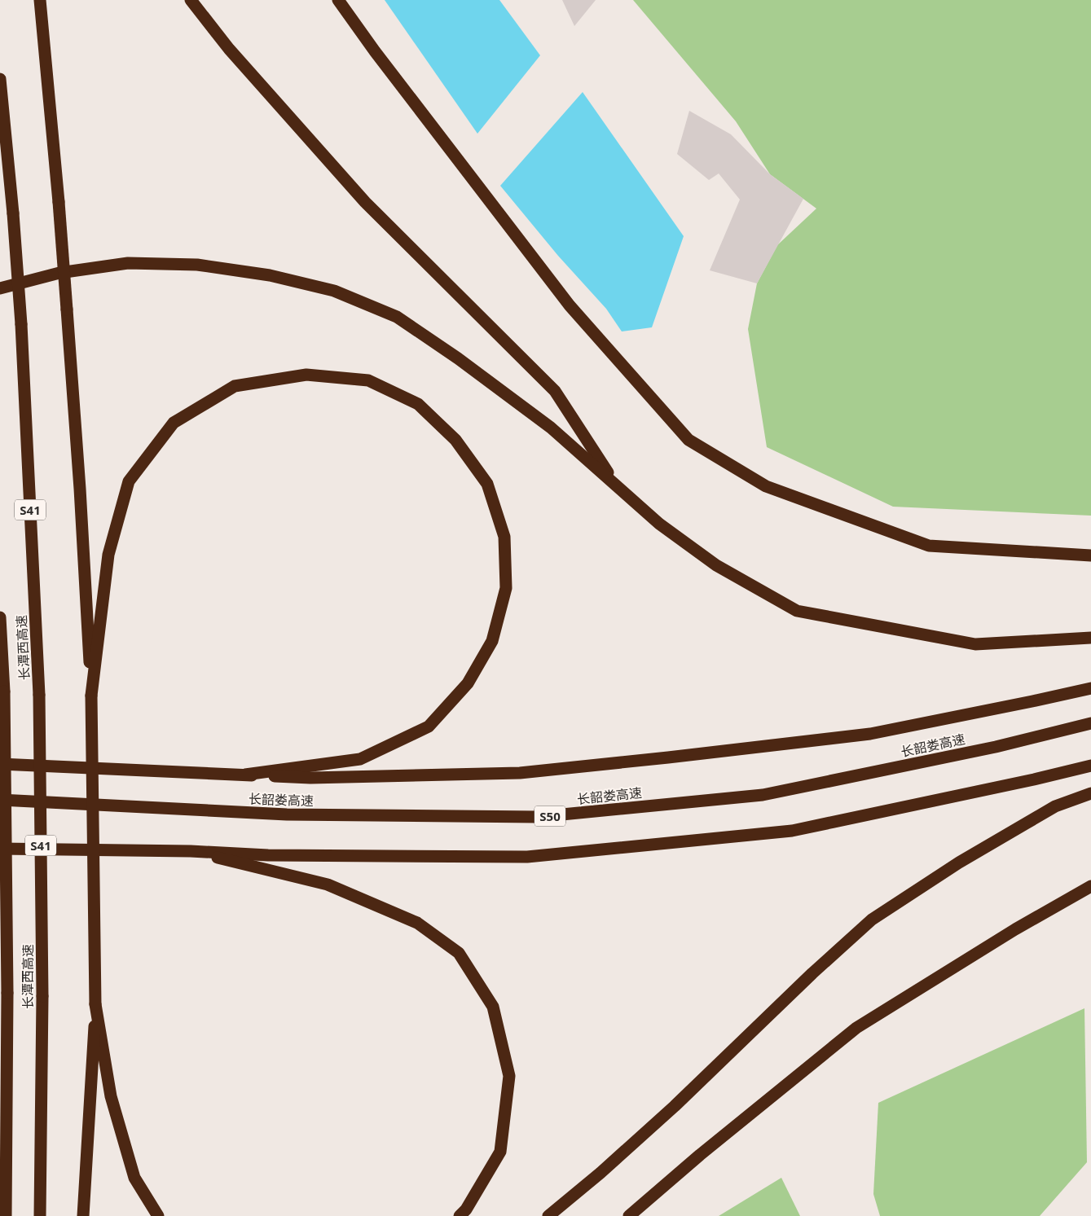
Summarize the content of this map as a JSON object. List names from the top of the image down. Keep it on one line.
{"streets":{"highway":["S41","长潭西高速","长韶娄高速","S50"]}}
